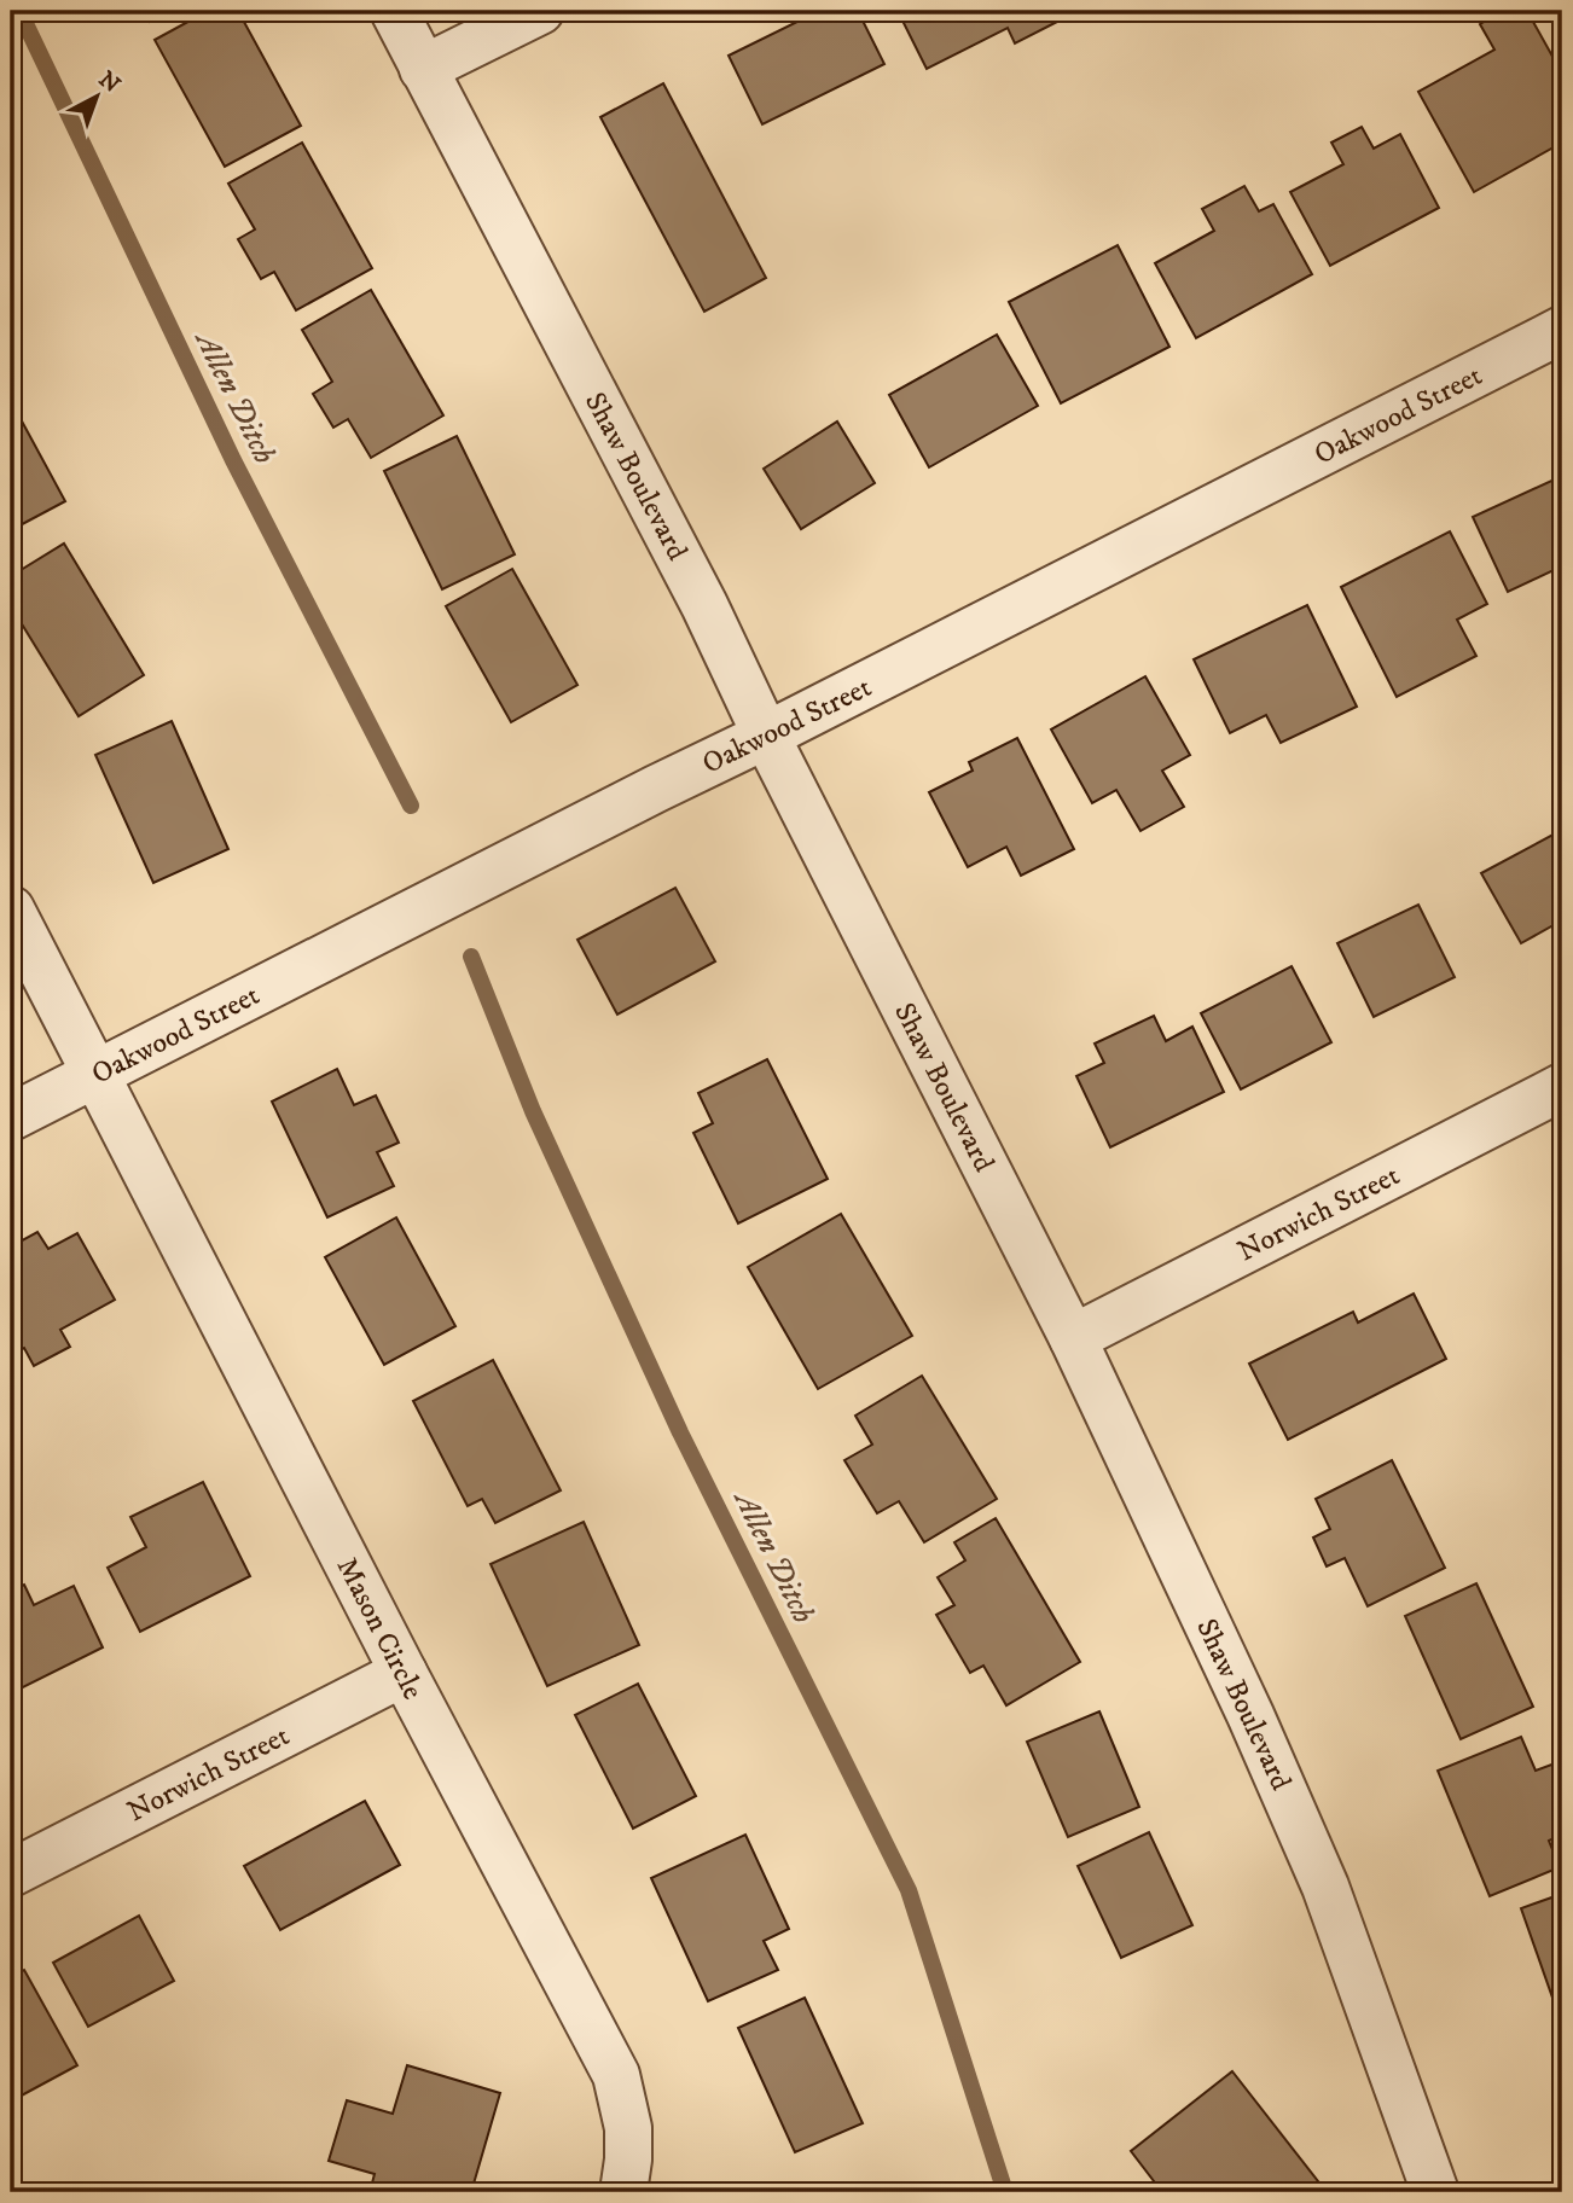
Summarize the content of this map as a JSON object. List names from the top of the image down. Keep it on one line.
{"streets":{"street":["Oakwood Street","Shaw Boulevard","Norwich Street","Mason Circle"]},"crossings":[["Oakwood Street","Shaw Boulevard"],["Oakwood Street","Mason Circle"],["Shaw Boulevard","Norwich Street"],["Norwich Street","Mason Circle"]],"water":["Allen Ditch"],"north":"top right"}
